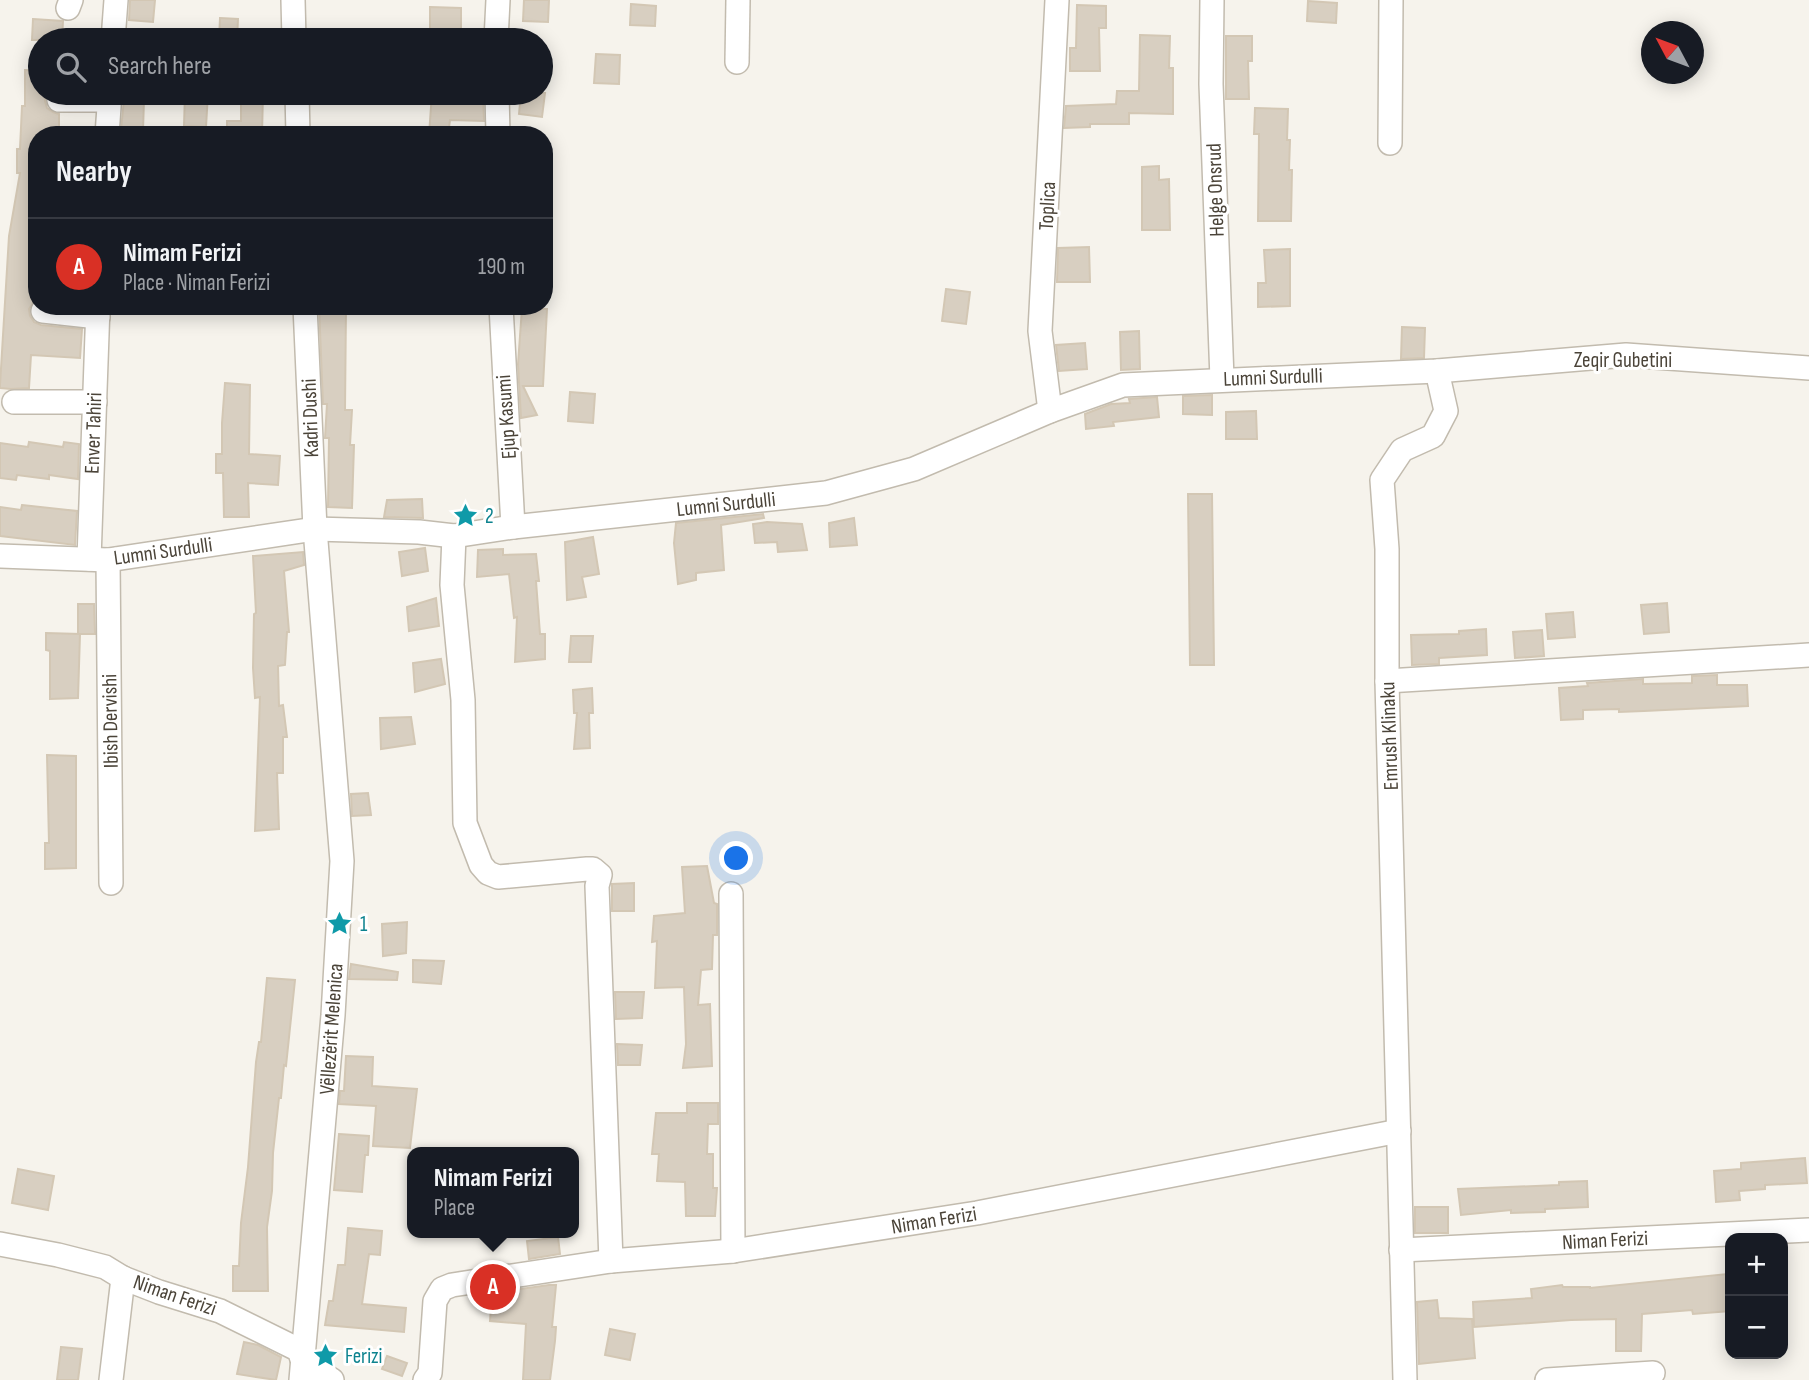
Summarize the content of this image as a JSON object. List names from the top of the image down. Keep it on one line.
{"streets":{"street":["Helge Onsrud","Toplica","Zeqir Gubetini","Lumni Surdulli","Ejup Kasumi","Kadri Dushi","Enver Tahiri","Ibish Dervishi","Emrush Klinaku","Vëllezërit Melenica","Niman Ferizi"]},"crossings":[["Helge Onsrud","Lumni Surdulli"],["Toplica","Lumni Surdulli"],["Zeqir Gubetini","Lumni Surdulli"],["Zeqir Gubetini","Emrush Klinaku"],["Lumni Surdulli","Ejup Kasumi"],["Lumni Surdulli","Kadri Dushi"],["Lumni Surdulli","Enver Tahiri"],["Lumni Surdulli","Ibish Dervishi"],["Lumni Surdulli","Emrush Klinaku"],["Lumni Surdulli","Vëllezërit Melenica"],["Kadri Dushi","Vëllezërit Melenica"],["Enver Tahiri","Ibish Dervishi"],["Emrush Klinaku","Niman Ferizi"],["Vëllezërit Melenica","Niman Ferizi"]],"places":{"place":["2","1","Ferizi"]},"north":"top left","page":{"search":"Search here","heading":"Nearby","list":[{"mark":"A","name":"Nimam Ferizi","note":"Place · Niman Ferizi","value":"190 m"}],"popup":["Nimam Ferizi","Place"],"map_buttons":["+","−"],"pins":"A"}}
